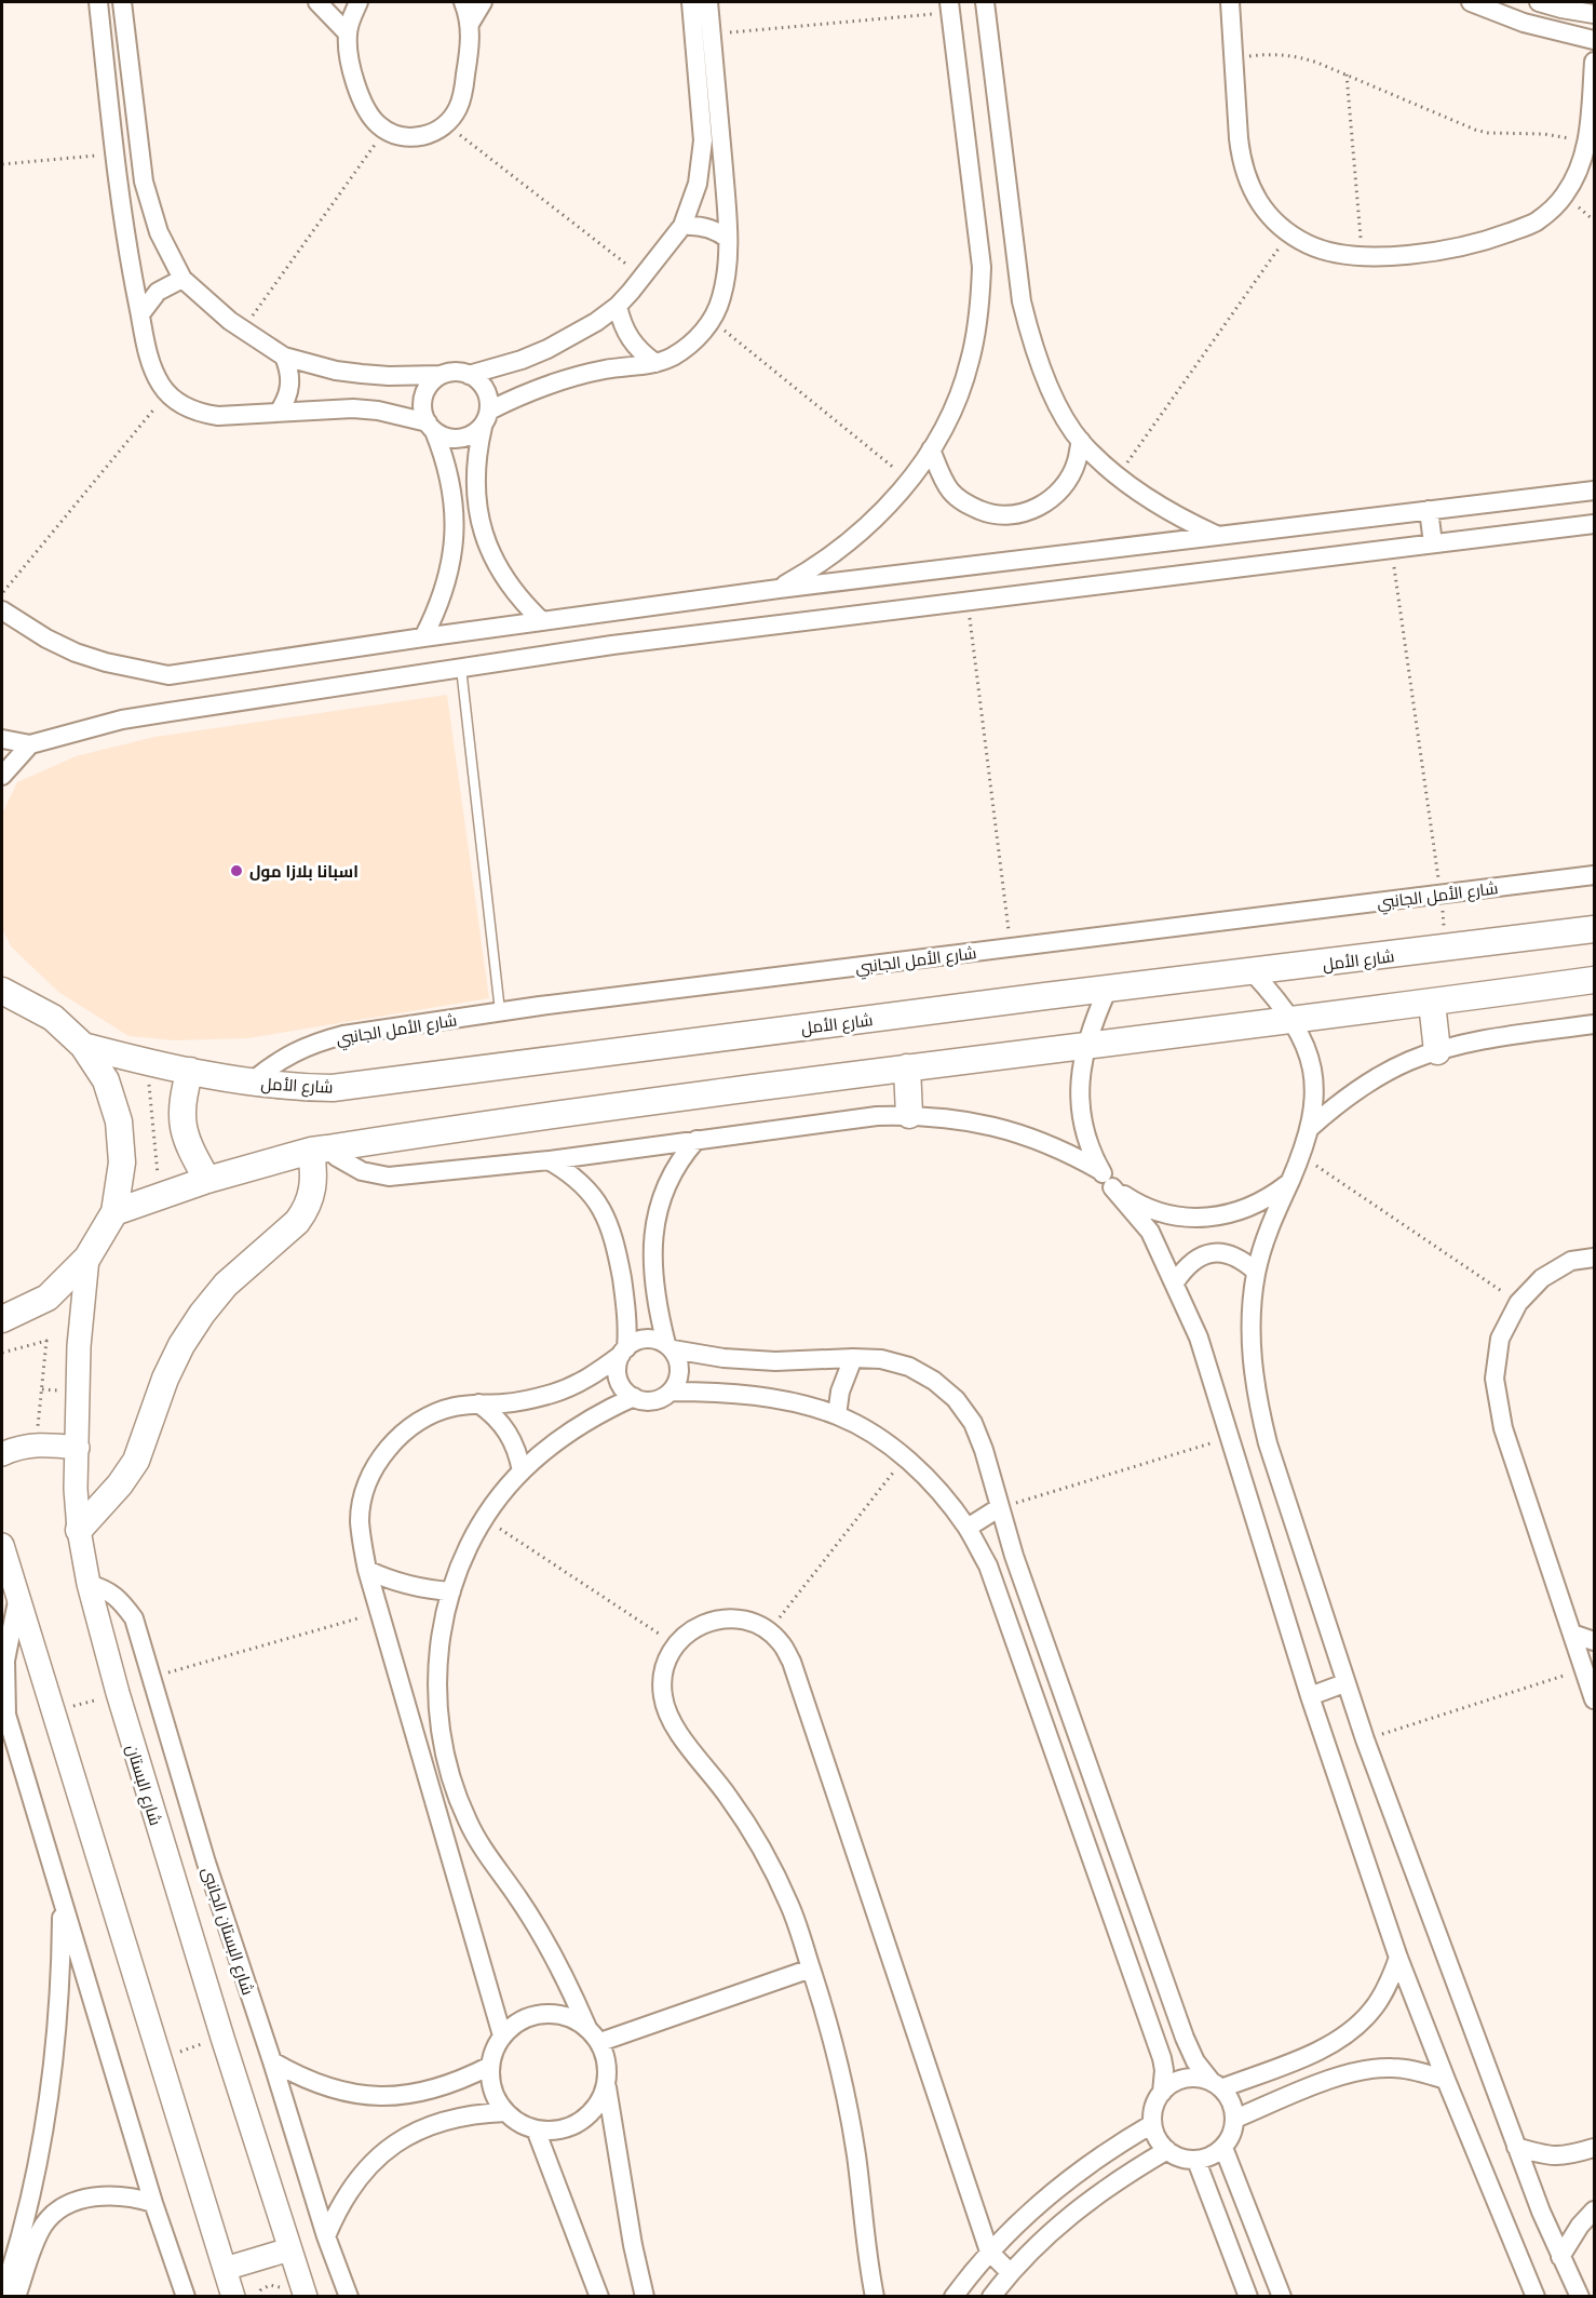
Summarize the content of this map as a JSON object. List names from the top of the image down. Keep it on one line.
{"streets":{"main road":["شارع الأمل"],"street":["شارع الأمل الجانبي","شارع البستان","شارع البستان الجانبى"]},"crossings":[["شارع الأمل الجانبي","شارع الأمل"],["شارع البستان","شارع البستان الجانبى"]],"places":["اسبانا بلازا مول"]}
